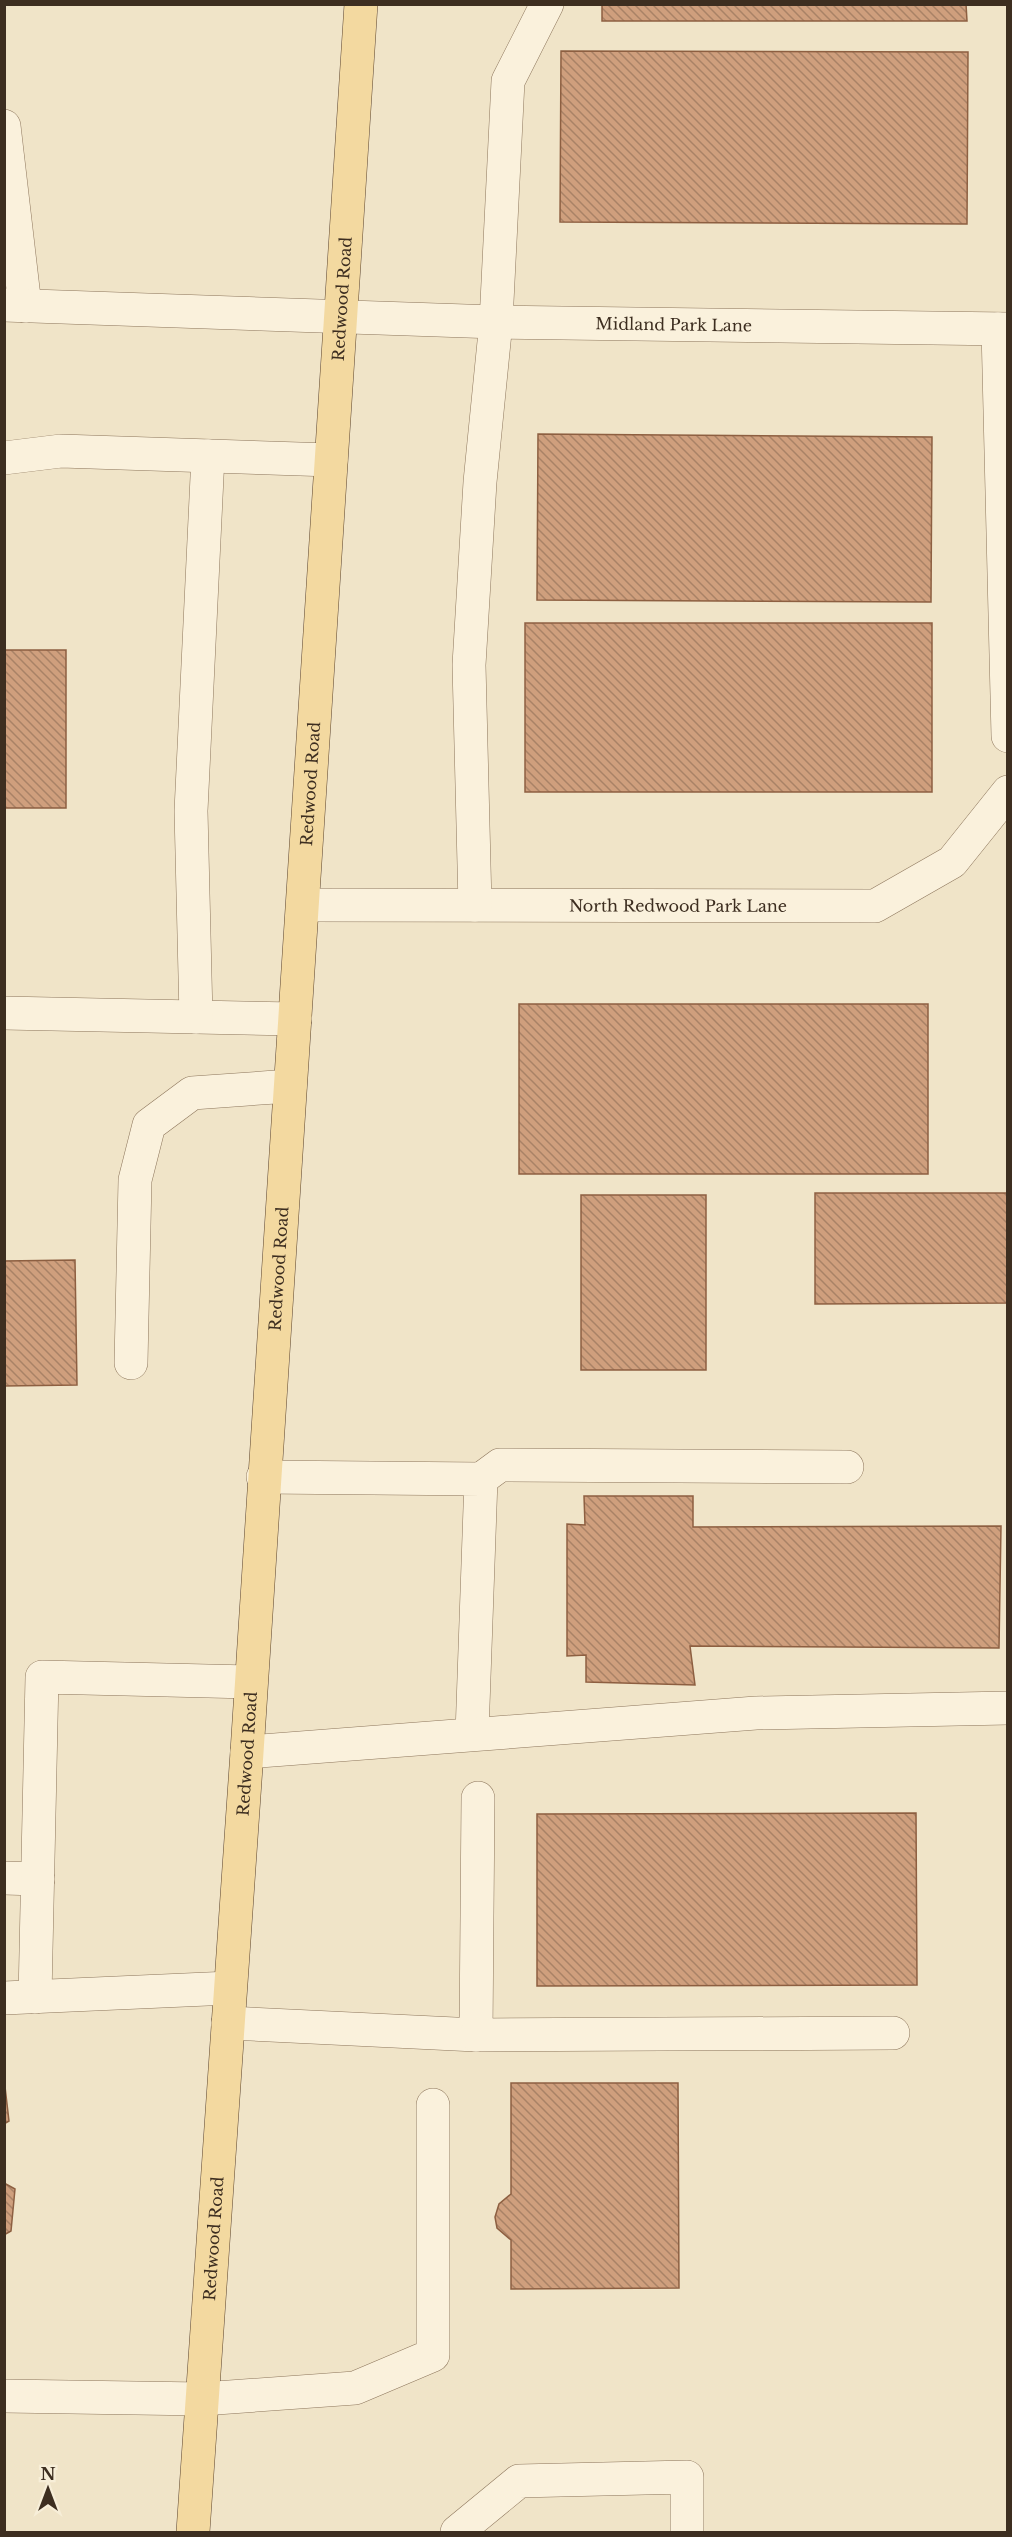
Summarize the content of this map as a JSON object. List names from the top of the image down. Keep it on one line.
{"streets":{"main road":["Redwood Road"],"lane":["Midland Park Lane","North Redwood Park Lane"]},"crossings":[["Redwood Road","Midland Park Lane"],["Redwood Road","North Redwood Park Lane"]],"north":"top"}
